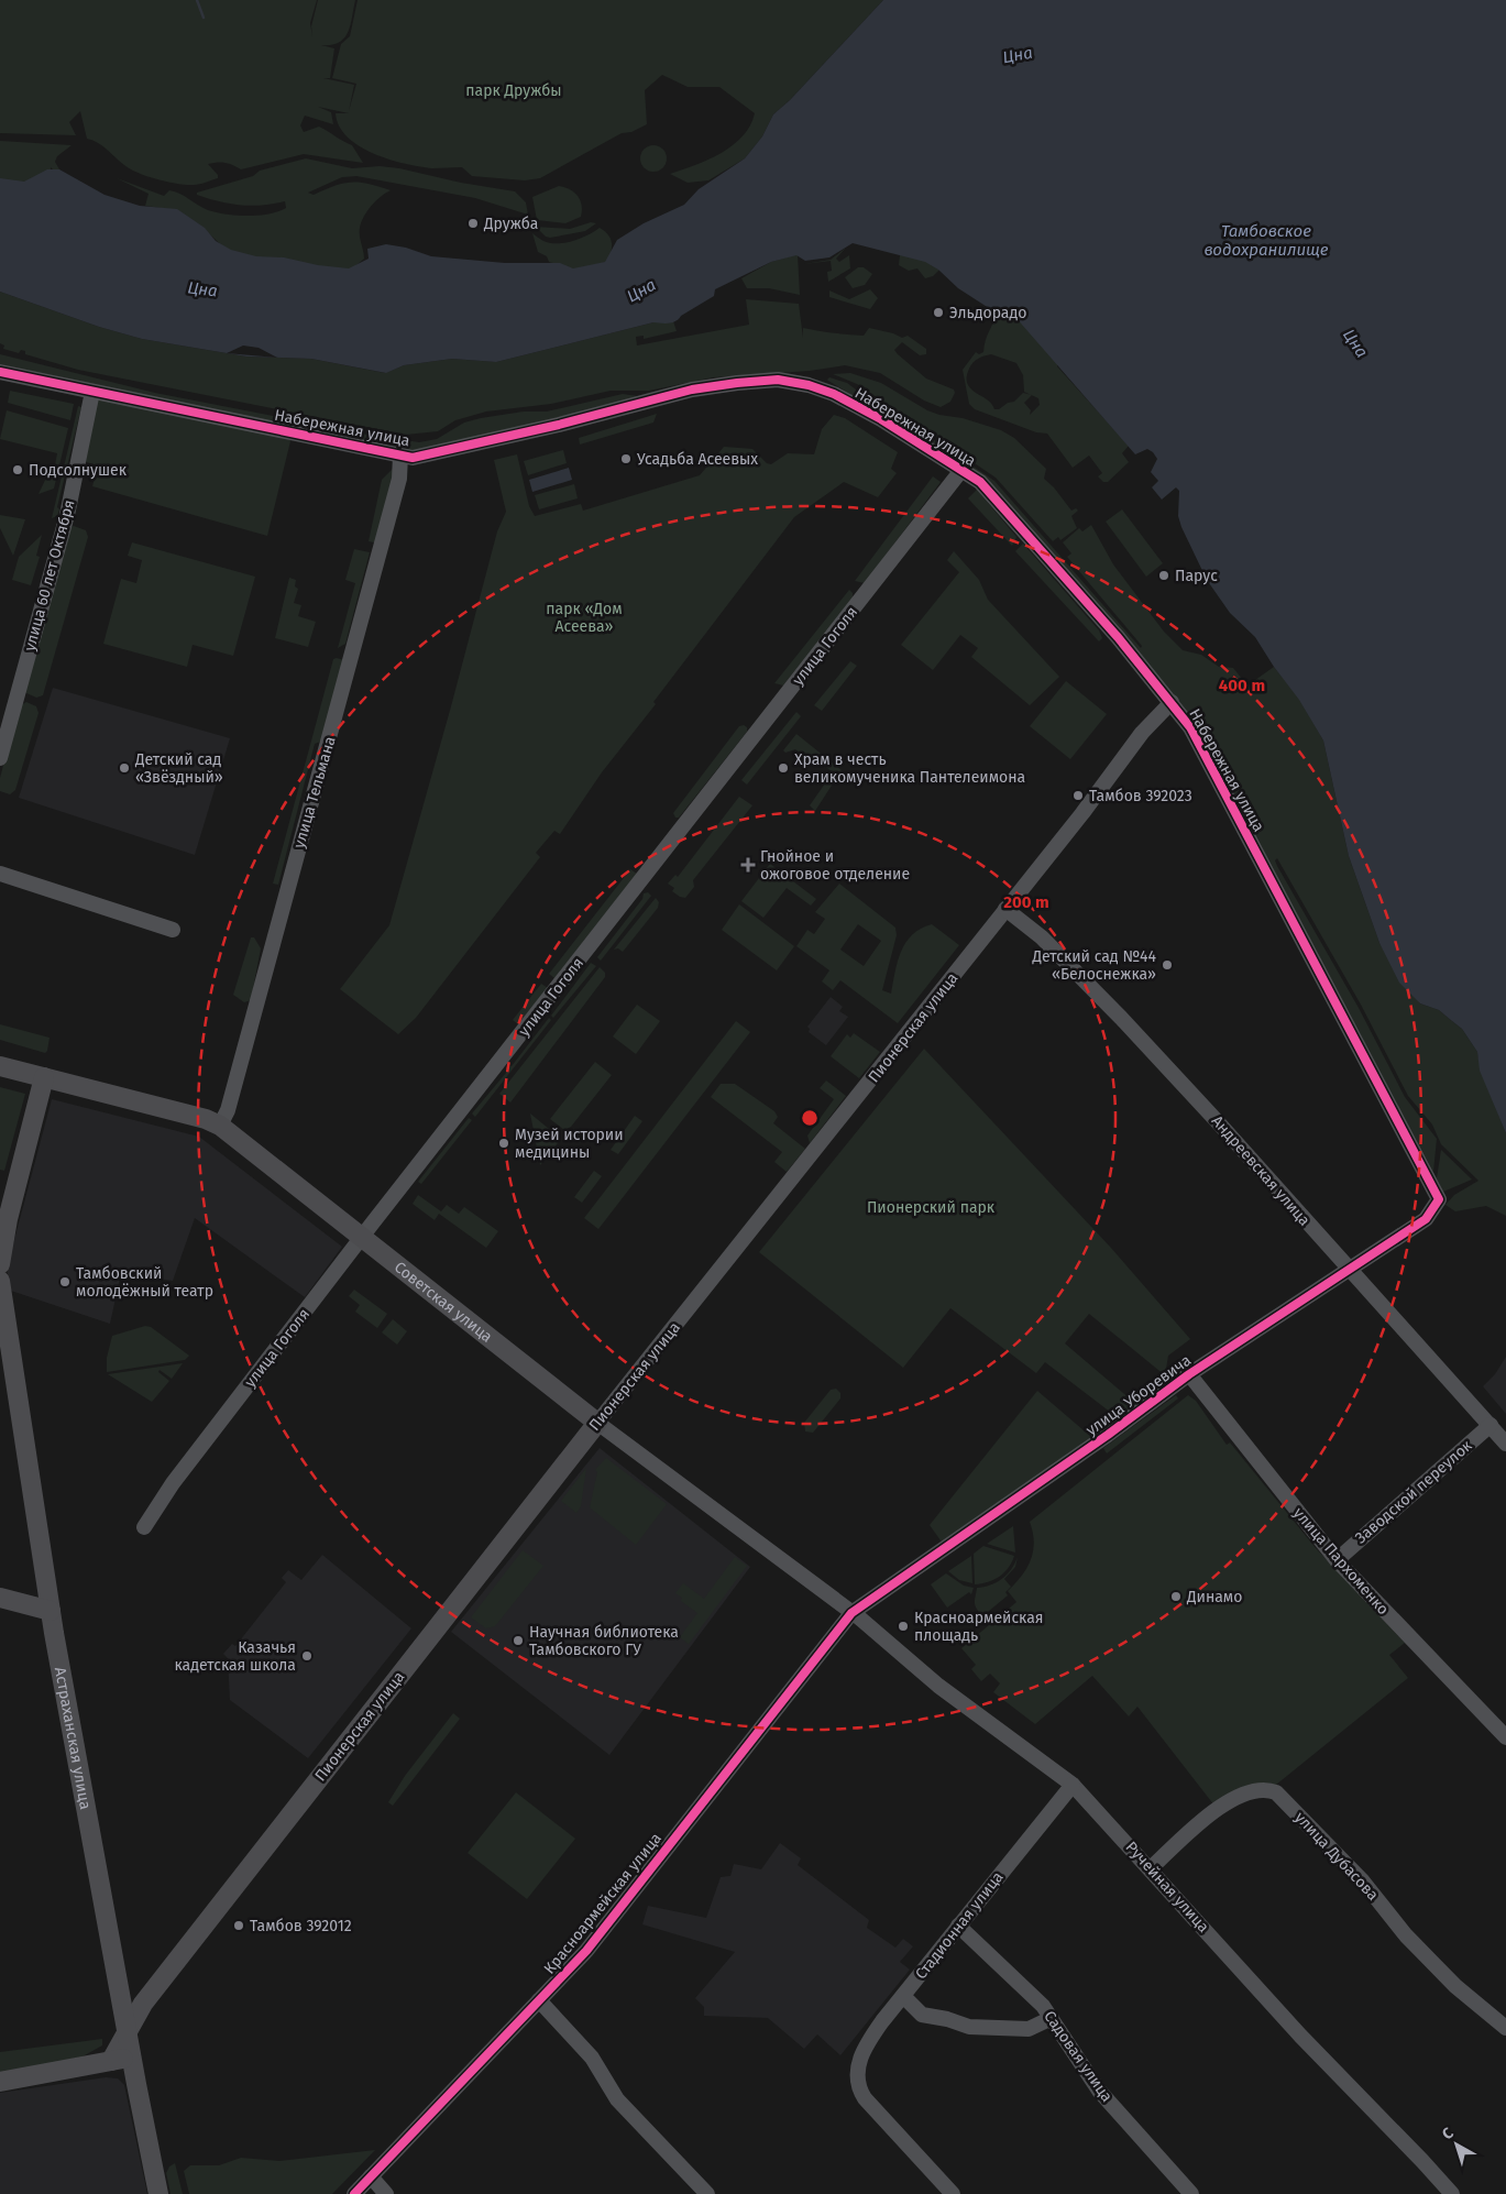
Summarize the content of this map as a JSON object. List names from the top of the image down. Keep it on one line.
{"streets":{"main road":["Пионерская улица","Советская улица","Астраханская улица"],"street":["Набережная улица","улица 60 лет Октября","улица Гоголя","улица Тельмана","Андреевская улица","улица Уборевича","Заводской переулок","улица Пархоменко","улица Дубасова","Ручейная улица","Красноармейская улица","Стадионная улица","Садовая улица"]},"crossings":[["Набережная улица","улица 60 лет Октября"],["Набережная улица","улица Гоголя"],["Набережная улица","улица Тельмана"],["Набережная улица","Пионерская улица"],["Набережная улица","улица Уборевича"],["улица Гоголя","Советская улица"],["улица Тельмана","Советская улица"],["Пионерская улица","Андреевская улица"],["Пионерская улица","Советская улица"],["Пионерская улица","Астраханская улица"],["Андреевская улица","улица Уборевича"],["Андреевская улица","Заводской переулок"],["Советская улица","улица Уборевича"],["Советская улица","Ручейная улица"],["Советская улица","Красноармейская улица"],["улица Уборевича","улица Пархоменко"],["улица Уборевича","Ручейная улица"],["улица Уборевича","Красноармейская улица"],["Заводской переулок","улица Пархоменко"],["улица Дубасова","Ручейная улица"],["Ручейная улица","Красноармейская улица"],["Ручейная улица","Стадионная улица"],["Стадионная улица","Садовая улица"]],"water":["Цна","Тамбовское водохранилище"],"parks":["парк Дружбы","парк «Дом Асеева»","Пионерский парк"],"places":{"other":["Дружба","Эльдорадо","Усадьба Асеевых","Подсолнушек","Парус","Детский сад «Звёздный»","Храм в честь великомученика Пантелеимона","Тамбов 392023","Детский сад №44 «Белоснежка»","Музей истории медицины","Тамбовский молодёжный театр","Динамо","Красноармейская площадь","Научная библиотека Тамбовского ГУ","Казачья кадетская школа","Тамбов 392012"],"health":["Гнойное и ожоговое отделение"]},"north":"top left","rings":["400 m","200 m"]}
